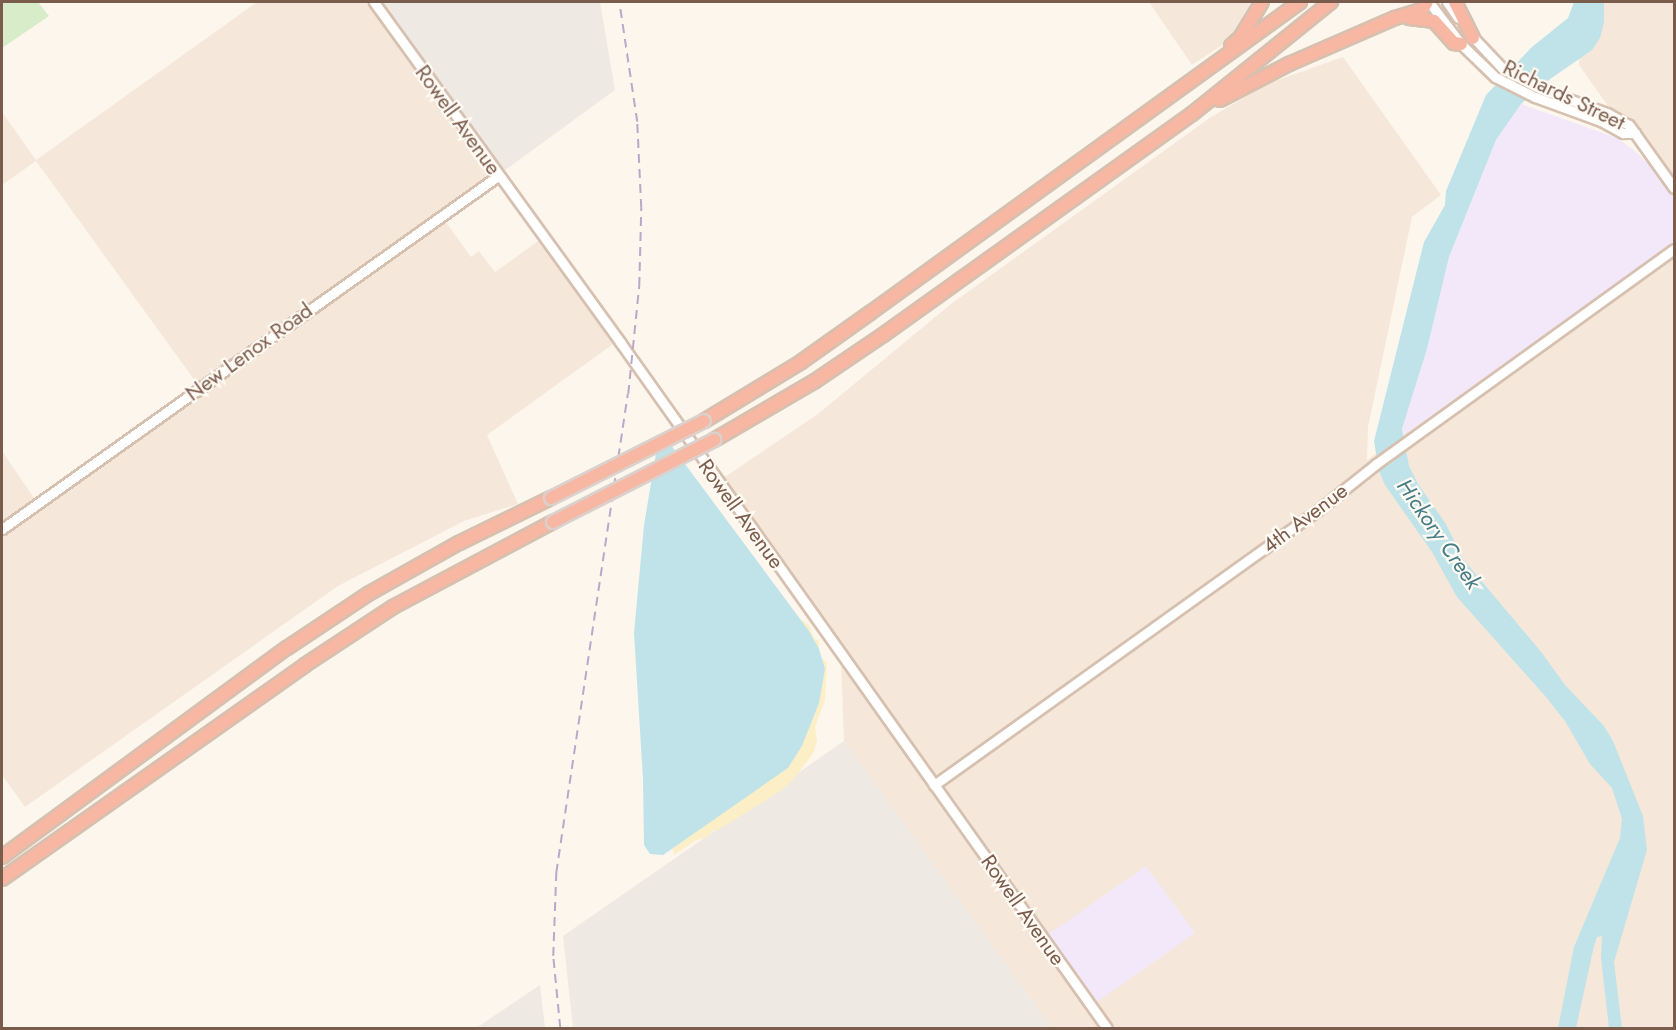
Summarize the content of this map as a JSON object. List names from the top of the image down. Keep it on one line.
{"streets":{"street":["Richards Street","Rowell Avenue","New Lenox Road","4th Avenue"]},"crossings":[["Rowell Avenue","New Lenox Road"],["Rowell Avenue","4th Avenue"]],"water":["Hickory Creek"]}
